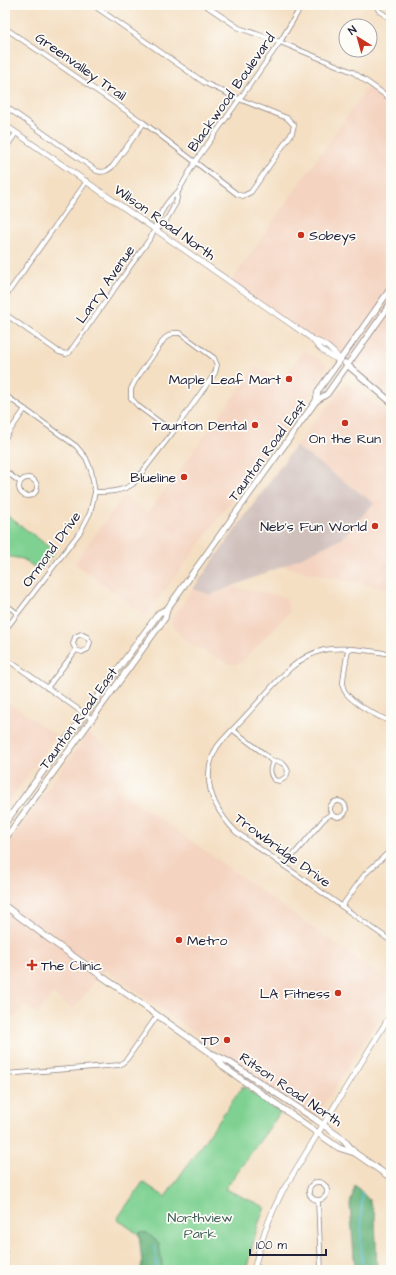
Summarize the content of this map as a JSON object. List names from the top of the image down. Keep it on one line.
{"streets":{"main road":["Wilson Road North","Taunton Road East","Ritson Road North"],"street":["Greenvalley Trail","Blackwood Boulevard","Larry Avenue","Ormond Drive","Trowbridge Drive"]},"crossings":[["Greenvalley Trail","Blackwood Boulevard"],["Blackwood Boulevard","Wilson Road North"],["Blackwood Boulevard","Larry Avenue"],["Wilson Road North","Larry Avenue"],["Wilson Road North","Taunton Road East"]],"parks":["Northview Park"],"places":{"other":["Sobeys","Maple Leaf Mart","On the Run","Taunton Dental","Blueline","Neb's Fun World","Metro","LA Fitness","TD"],"health":["The Clinic"]},"scale_bar":"100 m","north":"top left"}
